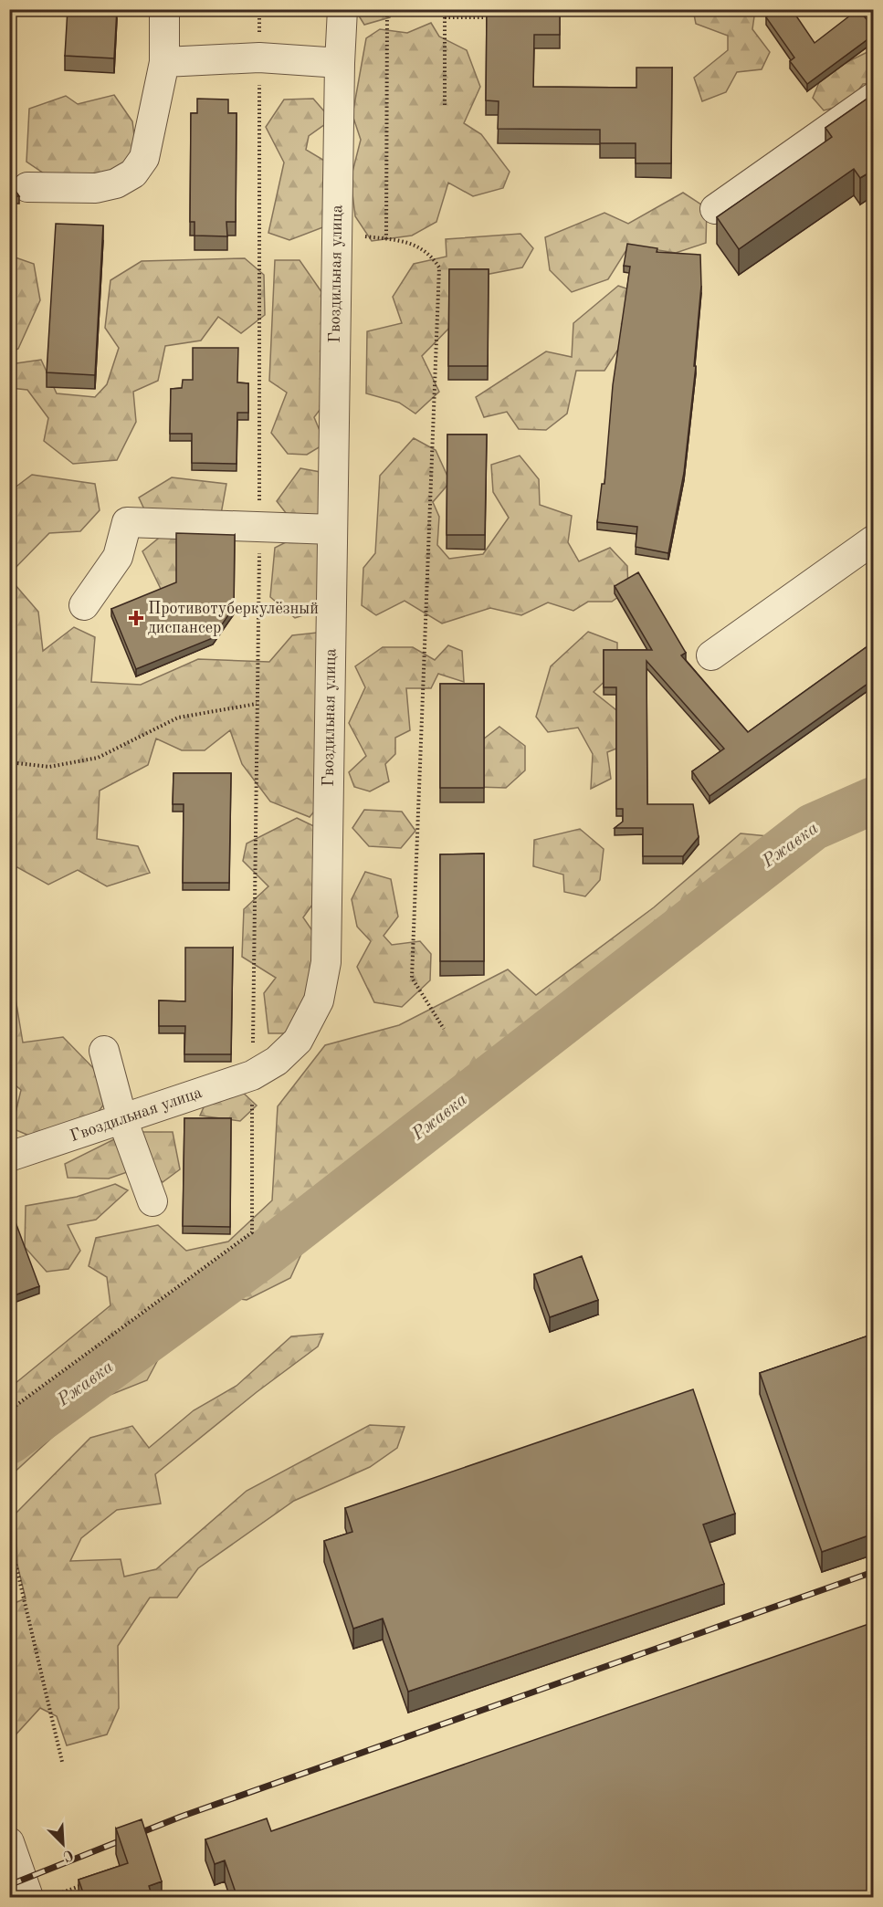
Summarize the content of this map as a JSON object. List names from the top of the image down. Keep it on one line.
{"streets":{"street":["Гвоздильная улица"]},"water":["Ржавка"],"places":{"health":["Противотуберкулёзный диспансер"]},"north":"bottom right"}
